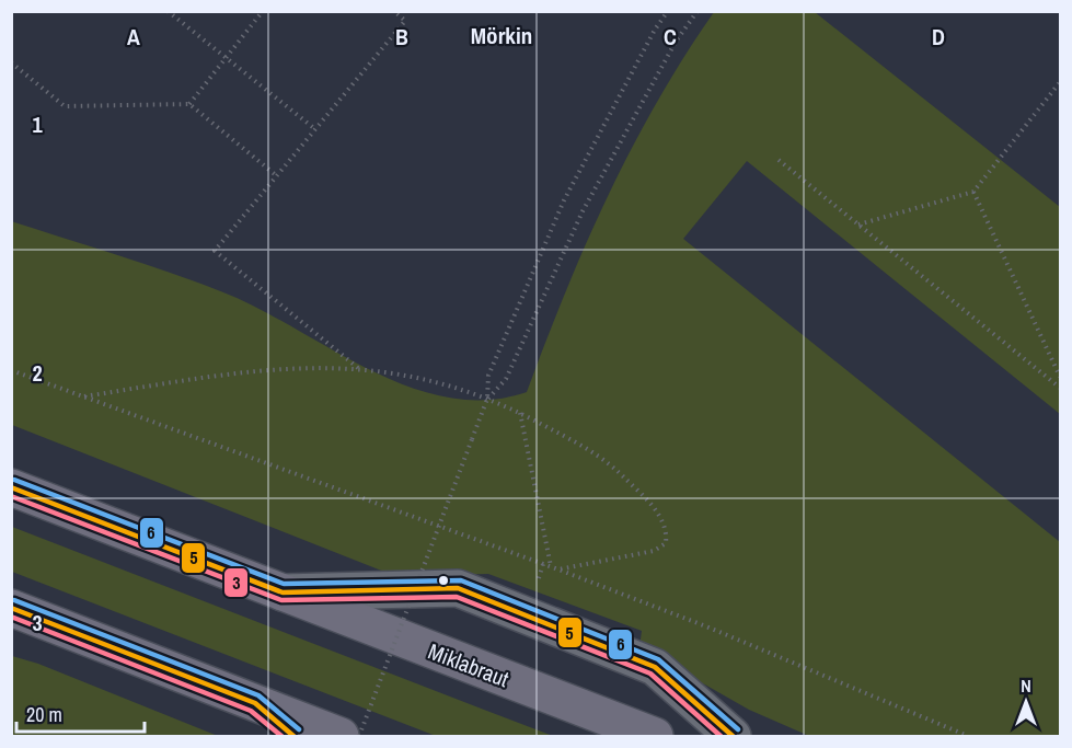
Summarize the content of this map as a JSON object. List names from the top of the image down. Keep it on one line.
{"streets":{"highway":["Miklabraut"]},"districts":["Mörkin"],"lines":["transit line 6","transit line 5","transit line 3"],"scale_bar":"20 m","north":"top","grid":{"columns":["A","B","C","D"],"rows":["1","2","3"]}}
